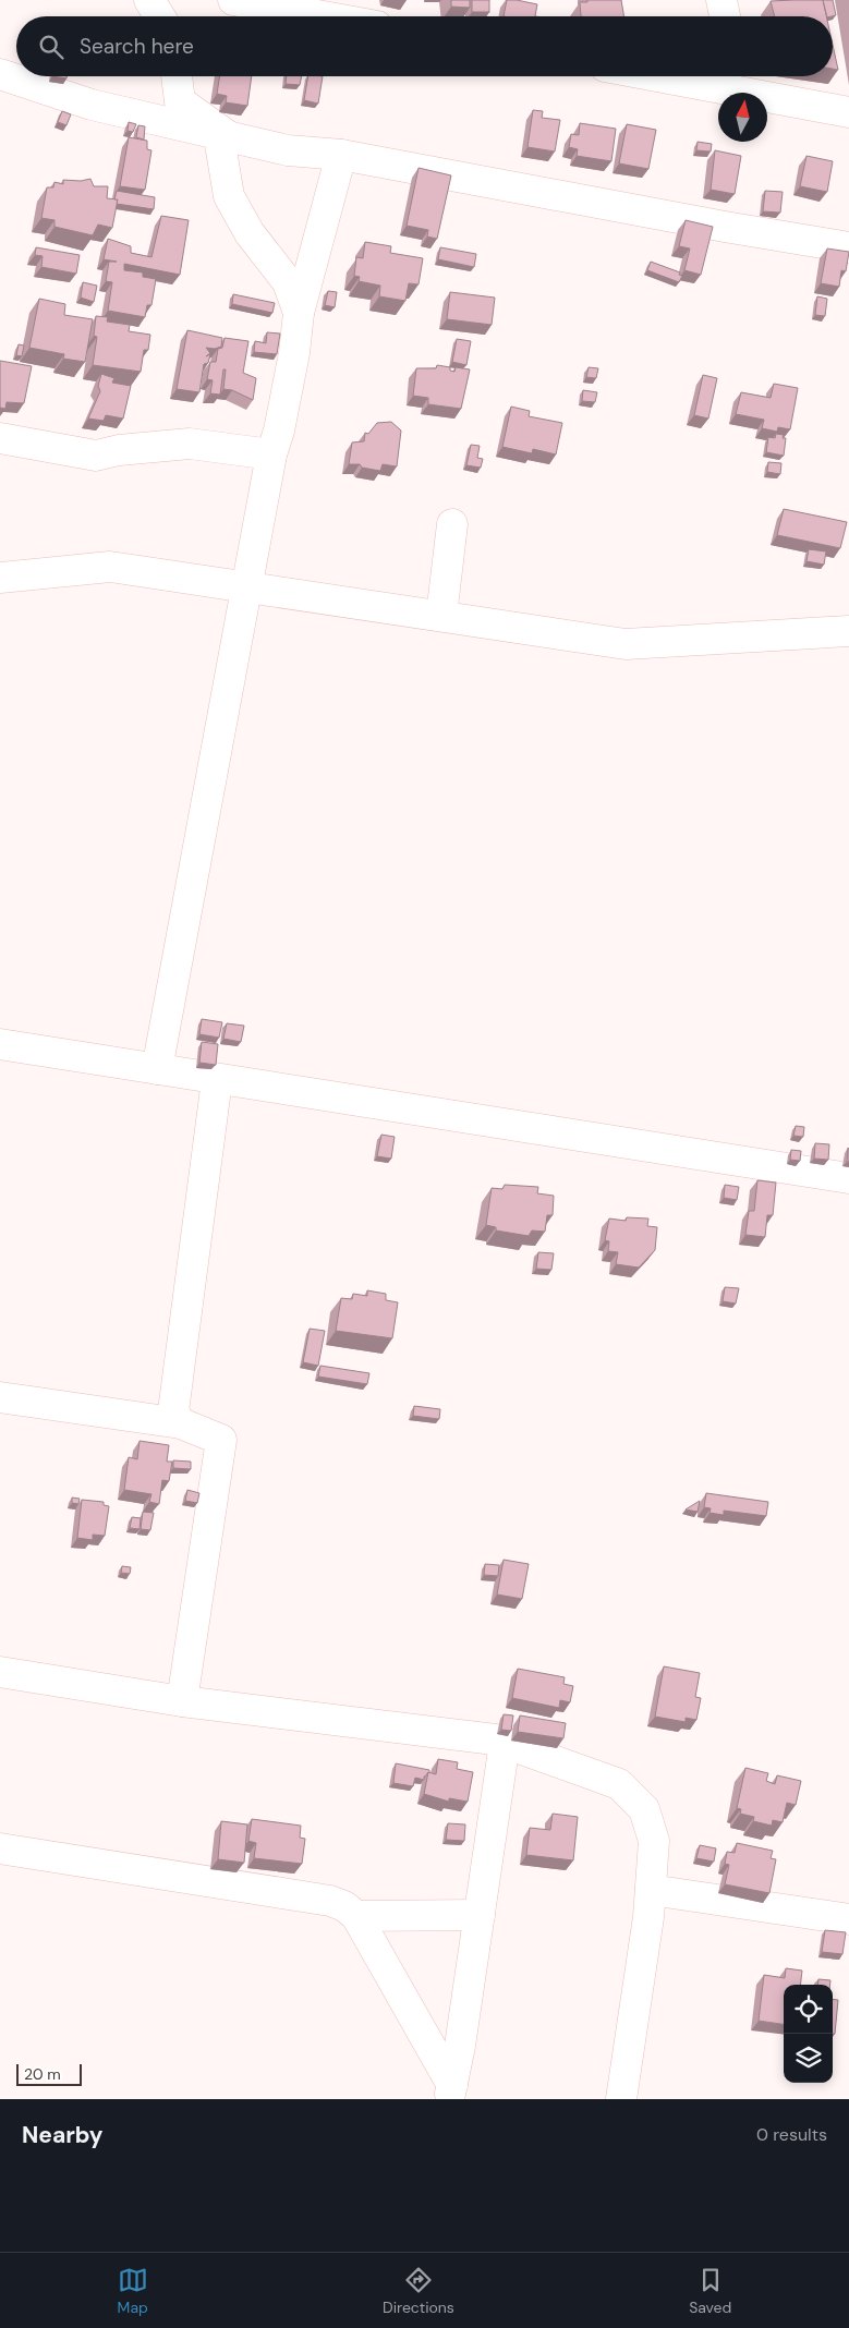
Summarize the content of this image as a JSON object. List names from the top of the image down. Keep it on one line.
{"scale_bar":"20 m","north":"top","page":{"search":"Search here","scale":"20 m","heading":["Nearby","0 results"],"nav":["Map","Directions","Saved"]}}
